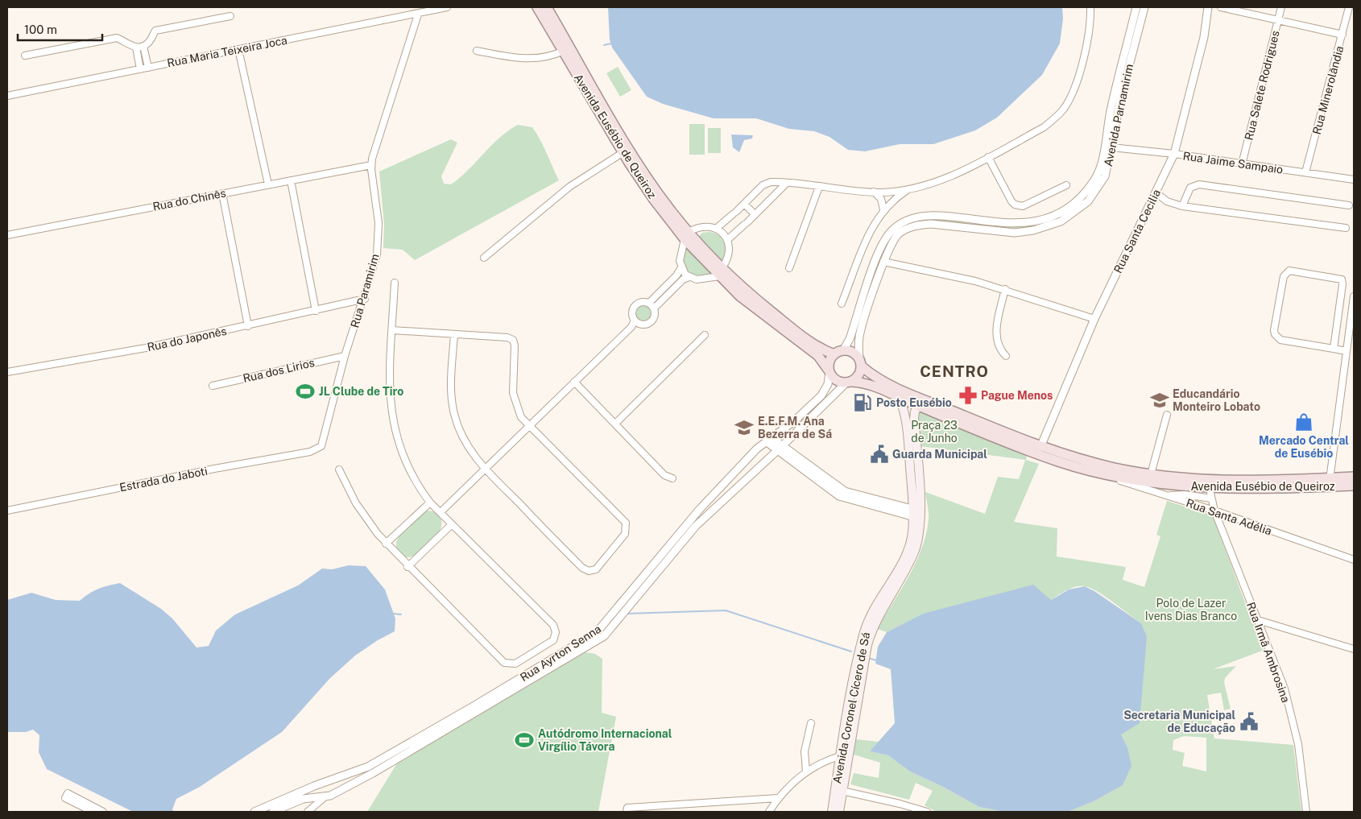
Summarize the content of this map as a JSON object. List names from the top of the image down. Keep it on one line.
{"streets":{"main road":["Avenida Eusébio de Queiroz","Avenida Coronel Cícero de Sá"],"street":["Rua Maria Teixeira Joca","Rua Salete Rodrigues","Rua Minerolândia","Avenida Parnamirim","Rua Jaime Sampaio","Rua do Chinês","Rua Santa Cecilia","Rua Paramirim","Rua do Japonês","Rua dos Lirios","Estrada do Jaboti","Rua Santa Adélia","Rua Irmã Ambrosina","Rua Ayrton Senna"]},"crossings":[["Rua Maria Teixeira Joca","Rua Paramirim"],["Rua Salete Rodrigues","Rua Jaime Sampaio"],["Rua Minerolândia","Rua Jaime Sampaio"],["Avenida Parnamirim","Avenida Eusébio de Queiroz"],["Avenida Parnamirim","Rua Jaime Sampaio"],["Avenida Parnamirim","Rua Ayrton Senna"],["Avenida Eusébio de Queiroz","Rua Santa Cecilia"],["Avenida Eusébio de Queiroz","Rua Santa Adélia"],["Avenida Eusébio de Queiroz","Rua Irmã Ambrosina"],["Avenida Eusébio de Queiroz","Rua Ayrton Senna"],["Avenida Eusébio de Queiroz","Avenida Coronel Cícero de Sá"],["Rua Jaime Sampaio","Rua Santa Cecilia"],["Rua do Chinês","Rua Paramirim"],["Rua Paramirim","Rua do Japonês"],["Rua Paramirim","Rua dos Lirios"],["Rua Paramirim","Estrada do Jaboti"],["Rua Santa Adélia","Rua Irmã Ambrosina"]],"districts":["CENTRO"],"parks":["Praça 23 de Junho","Polo de Lazer Ivens Dias Branco"],"places":{"sports":["JL Clube de Tiro","Autódromo Internacional Virgílio Távora"],"pharmacy":["Pague Menos"],"school or university":["Educandário Monteiro Lobato","E.E.F.M. Ana Bezerra de Sá"],"fuel station":["Posto Eusébio"],"shop":["Mercado Central de Eusébio"],"public building":["Guarda Municipal","Secretaria Municipal de Educação"]},"scale_bar":"100 m"}
